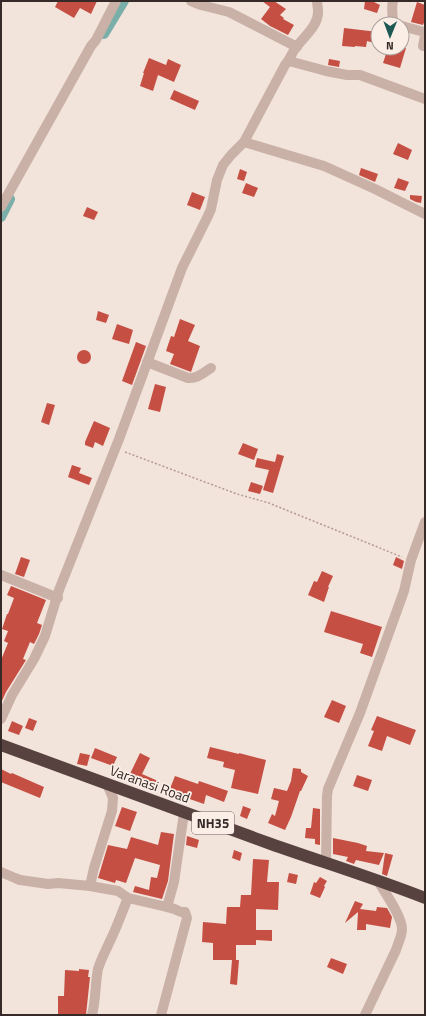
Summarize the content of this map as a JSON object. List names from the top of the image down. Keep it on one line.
{"streets":{"highway":["Varanasi Road","NH35"]},"north":"bottom"}
